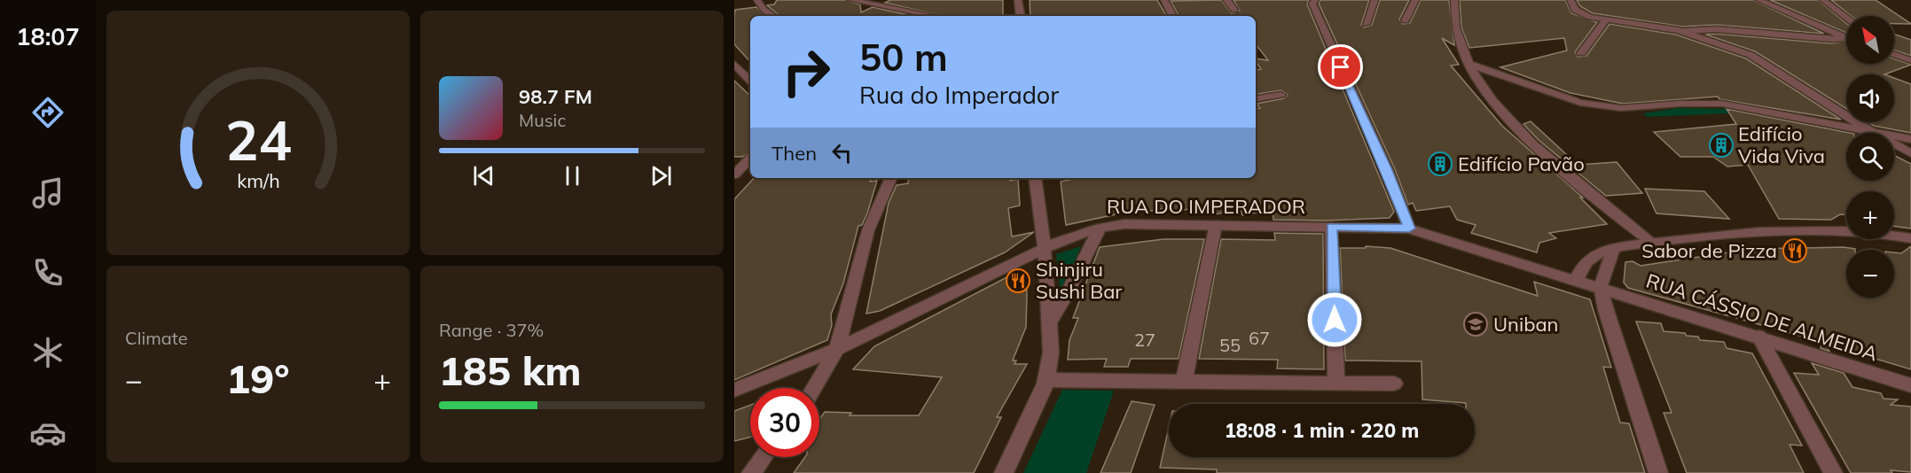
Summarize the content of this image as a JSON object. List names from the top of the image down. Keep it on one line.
{"streets":{"street":["RUA DO IMPERADOR","RUA CÁSSIO DE ALMEIDA"]},"crossings":[["RUA DO IMPERADOR","RUA CÁSSIO DE ALMEIDA"]],"places":{"building":["Edifício Vida Viva","Edifício Pavão"],"restaurant":["Sabor de Pizza","Shinjiru Sushi Bar"],"school or university":["Uniban"]},"house_numbers":["67","27","55"],"north":"top left","page":{"tabs":"18:07","map_buttons":["+","−"],"turn":["50 m","Rua do Imperador"],"song":["98.7 FM","Music"],"then":"Then","tile":["Climate",["Range · 37%","185 km"]],"heat":["−","19°","+"],"limit":"30","trip":"18:08 · 1 min · 220 m","gauge":["24","km/h"]}}
